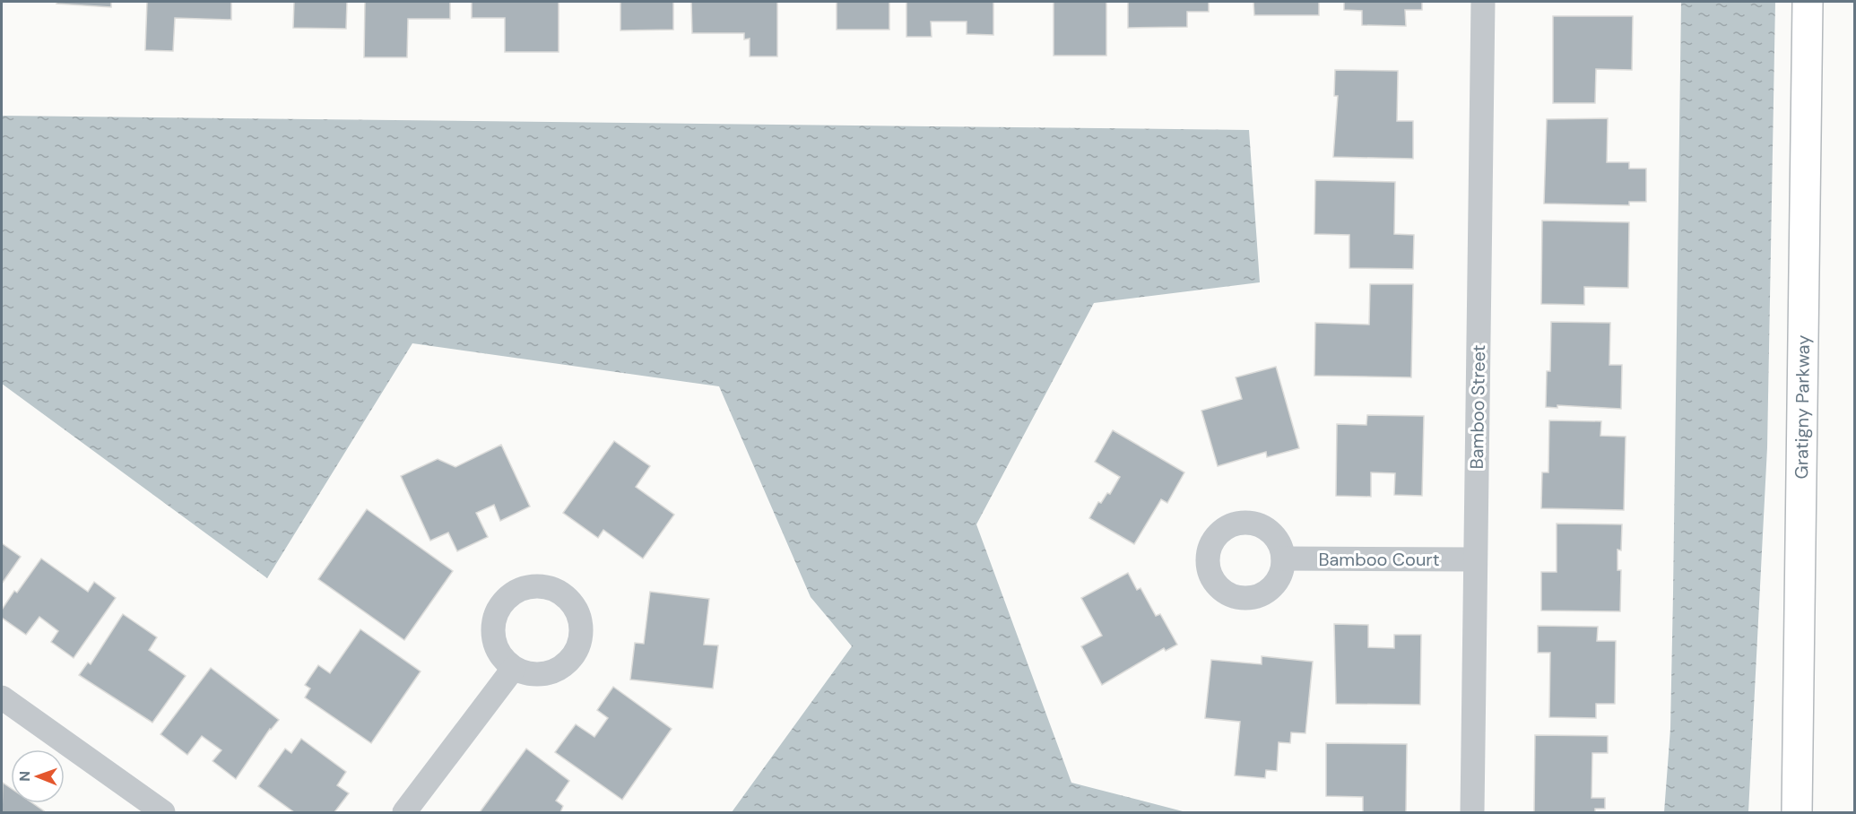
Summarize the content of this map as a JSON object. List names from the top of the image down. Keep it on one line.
{"streets":{"highway":["Gratigny Parkway"],"street":["Bamboo Street","Bamboo Court"]},"crossings":[["Bamboo Street","Bamboo Court"]],"north":"left"}
